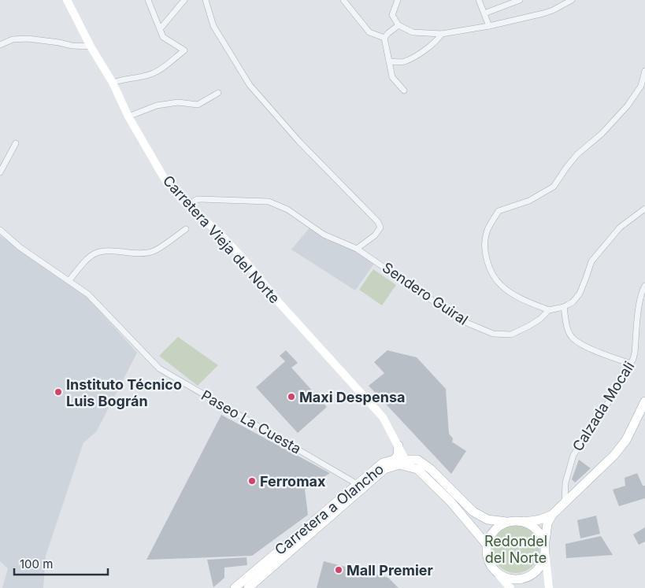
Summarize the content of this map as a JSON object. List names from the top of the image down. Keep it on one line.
{"streets":{"main road":["Carretera a Olancho"],"street":["Carretera Vieja del Norte","Sendero Guiral","Calzada Mocali","Paseo La Cuesta"]},"crossings":[["Carretera Vieja del Norte","Sendero Guiral"],["Carretera Vieja del Norte","Carretera a Olancho"],["Paseo La Cuesta","Carretera a Olancho"]],"parks":["Redondel del Norte"],"places":["Instituto Técnico Luis Bográn","Maxi Despensa","Ferromax","Mall Premier"],"scale_bar":"100 m"}
